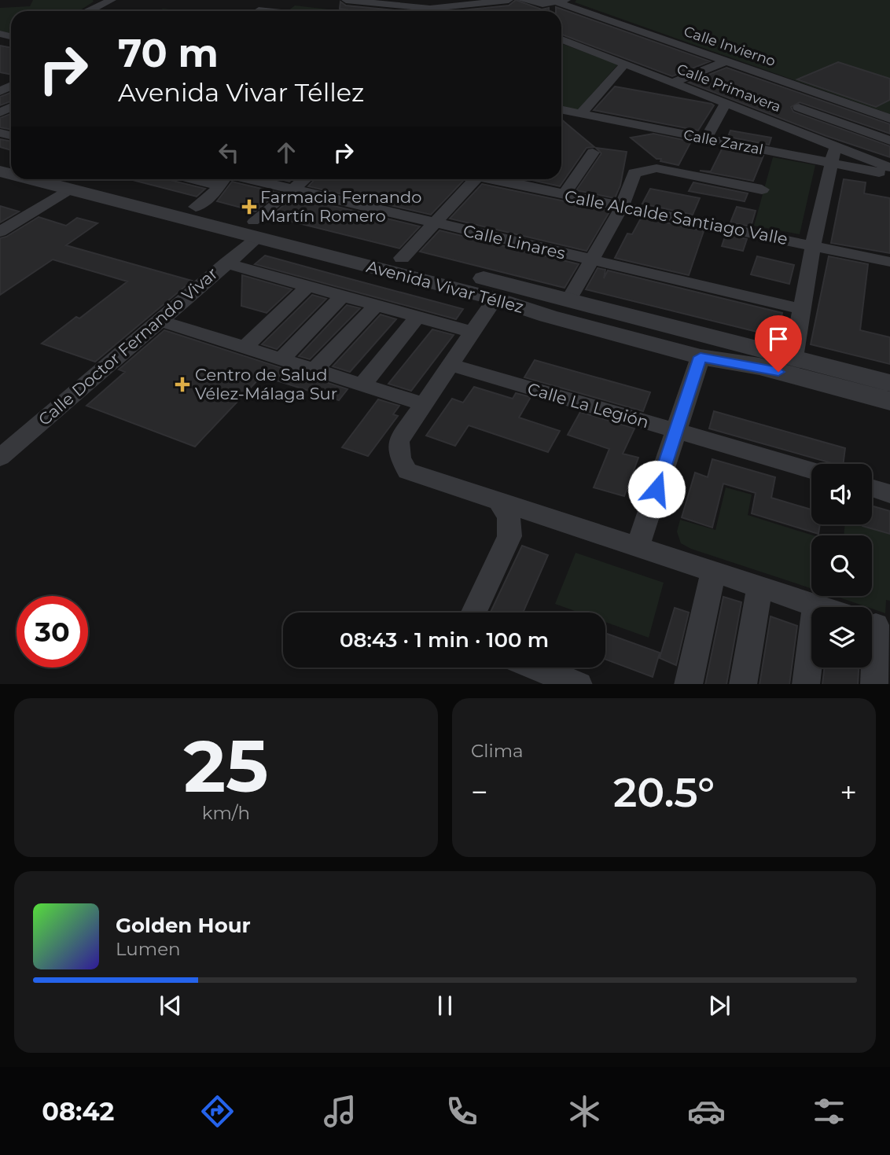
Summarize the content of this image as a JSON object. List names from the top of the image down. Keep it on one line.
{"streets":{"street":["Calle Invierno","Calle Primavera","Calle Zarzal","Calle Alcalde Santiago Valle","Calle Linares","Avenida Vivar Téllez","Calle Doctor Fernando Vivar","Calle La Legión"]},"crossings":[["Calle Primavera","Calle Zarzal"],["Avenida Vivar Téllez","Calle Doctor Fernando Vivar"]],"places":{"health":["Farmacia Fernando Martín Romero","Centro de Salud Vélez-Málaga Sur"]},"page":{"turn":["70 m","Avenida Vivar Téllez"],"limit":"30","trip":"08:43 · 1 min · 100 m","tile":[["25","km/h"],"Clima"],"heat":["−","20.5°","+"],"song":["Golden Hour","Lumen"],"tabs":"08:42"}}
